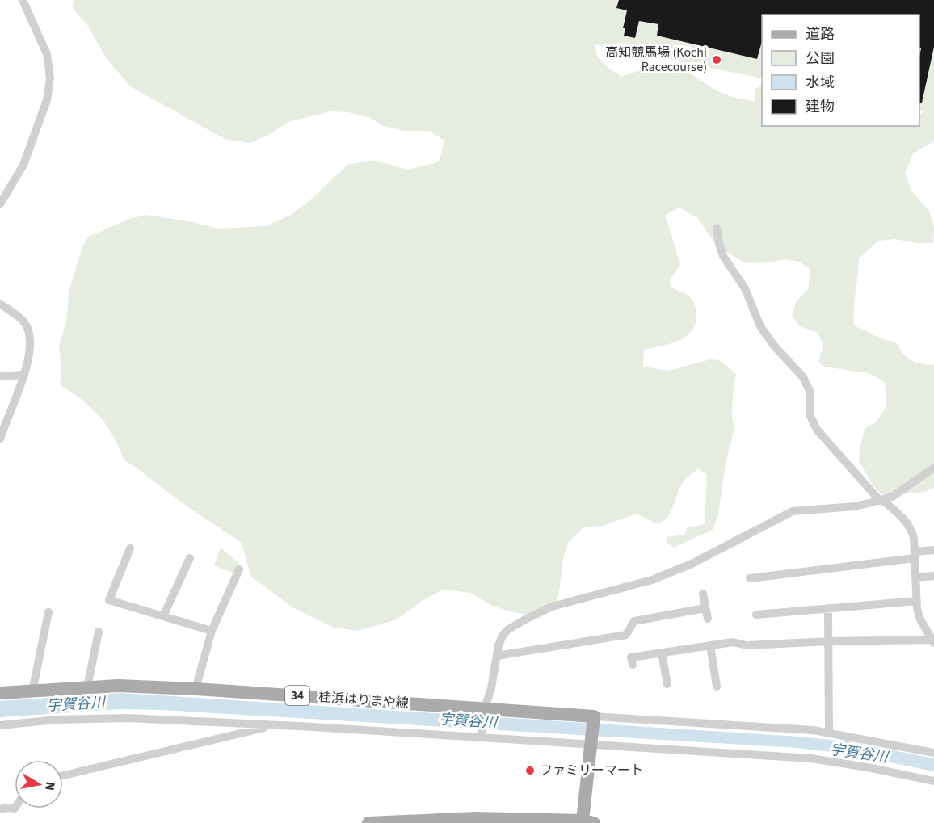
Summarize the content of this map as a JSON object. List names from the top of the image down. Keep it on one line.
{"streets":{"main road":["34","桂浜はりまや線"]},"water":["宇賀谷川"],"places":["高知競馬場 (Kōchi Racecourse)","ファミリーマート"],"legend":["道路","公園","水域","建物"],"north":"right"}
